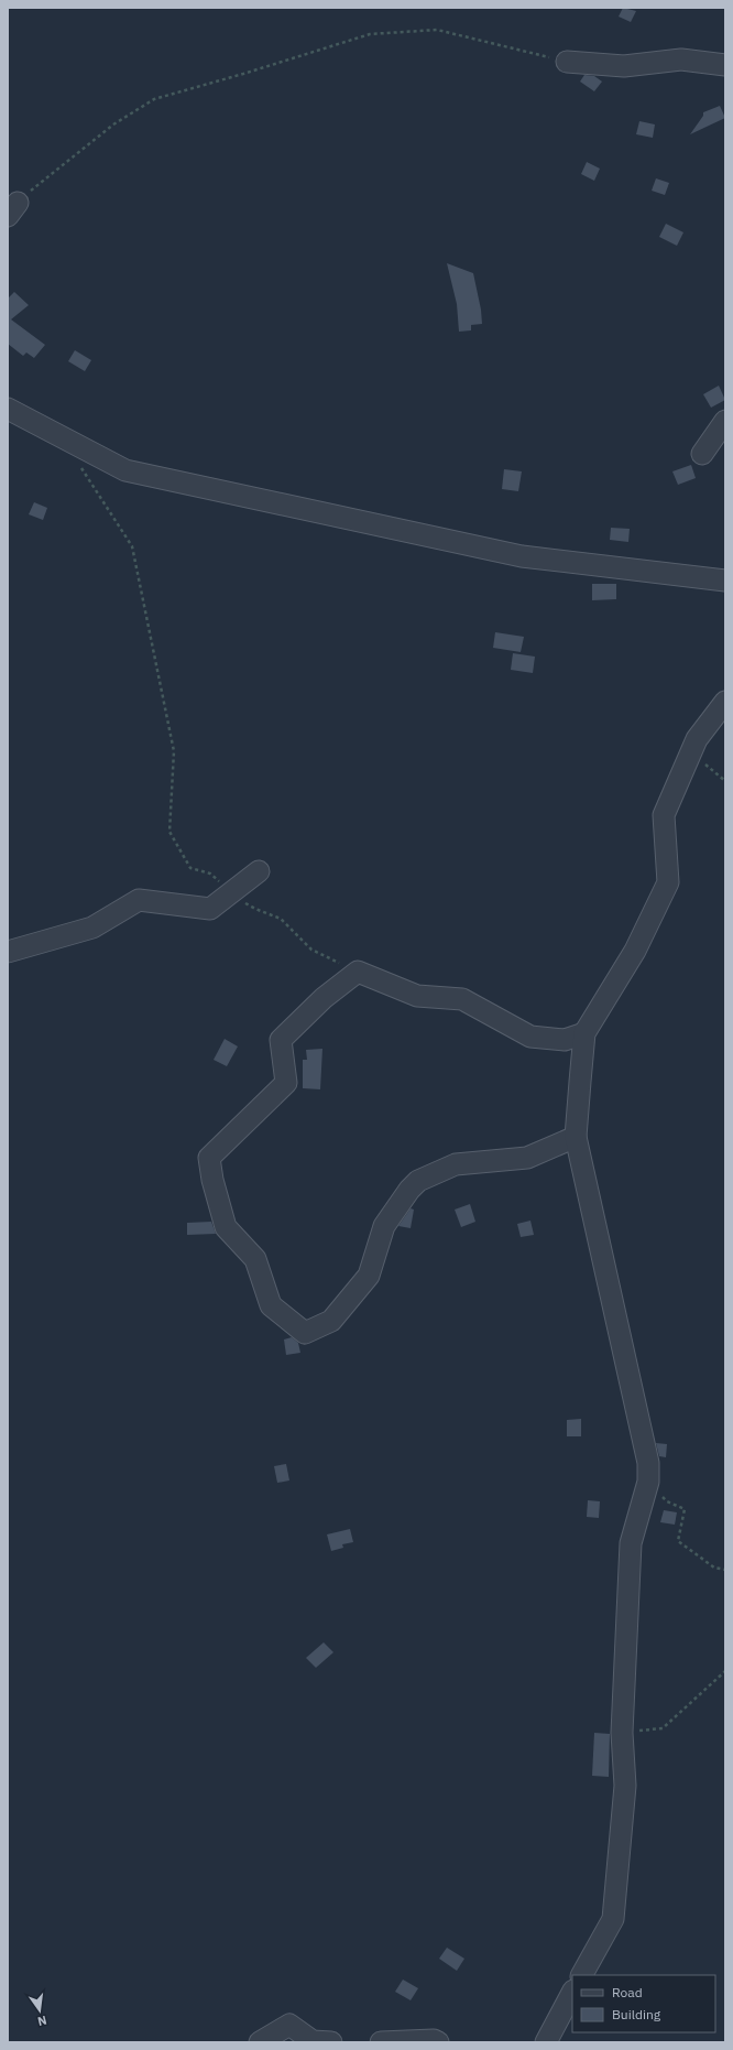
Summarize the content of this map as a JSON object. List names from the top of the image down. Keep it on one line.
{"legend":["Road","Building"],"north":"bottom"}
